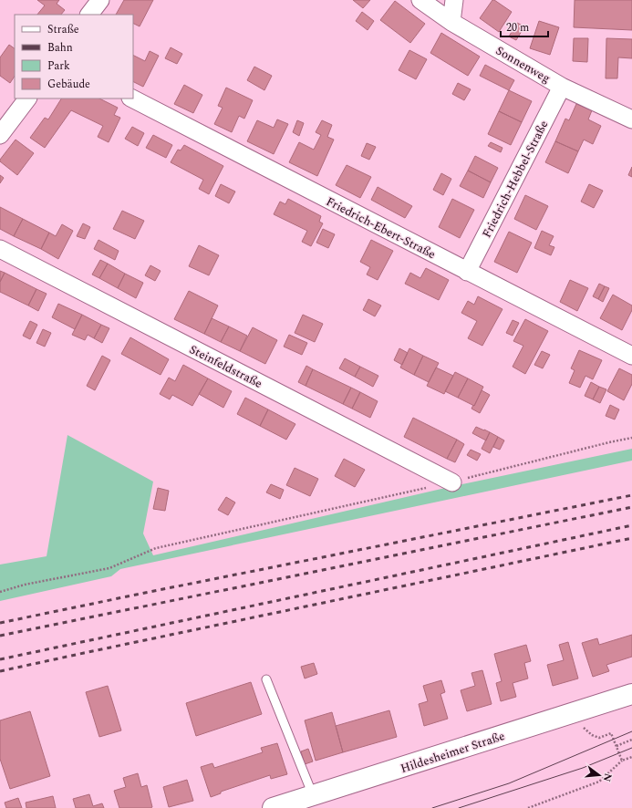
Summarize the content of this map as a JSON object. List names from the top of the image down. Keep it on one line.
{"streets":{"street":["Sonnenweg","Friedrich-Hebbel-Straße","Friedrich-Ebert-Straße","Steinfeldstraße","Hildesheimer Straße"]},"crossings":[["Sonnenweg","Friedrich-Hebbel-Straße"],["Friedrich-Hebbel-Straße","Friedrich-Ebert-Straße"]],"legend":["Straße","Bahn","Park","Gebäude"],"scale_bar":"20 m","north":"right"}
